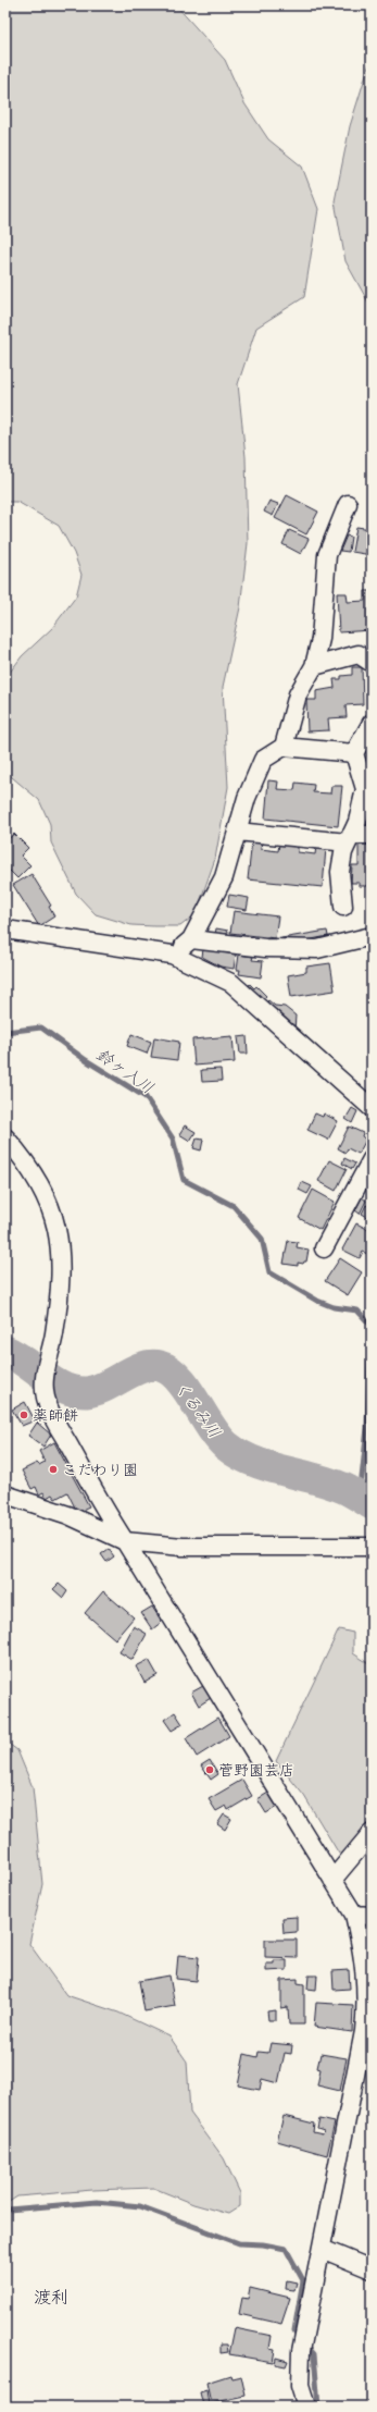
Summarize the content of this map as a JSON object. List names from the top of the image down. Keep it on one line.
{"districts":["渡利"],"water":["鈴ヶ入川","くるみ川"],"places":["薬師餅","こだわり園","菅野園芸店"]}
